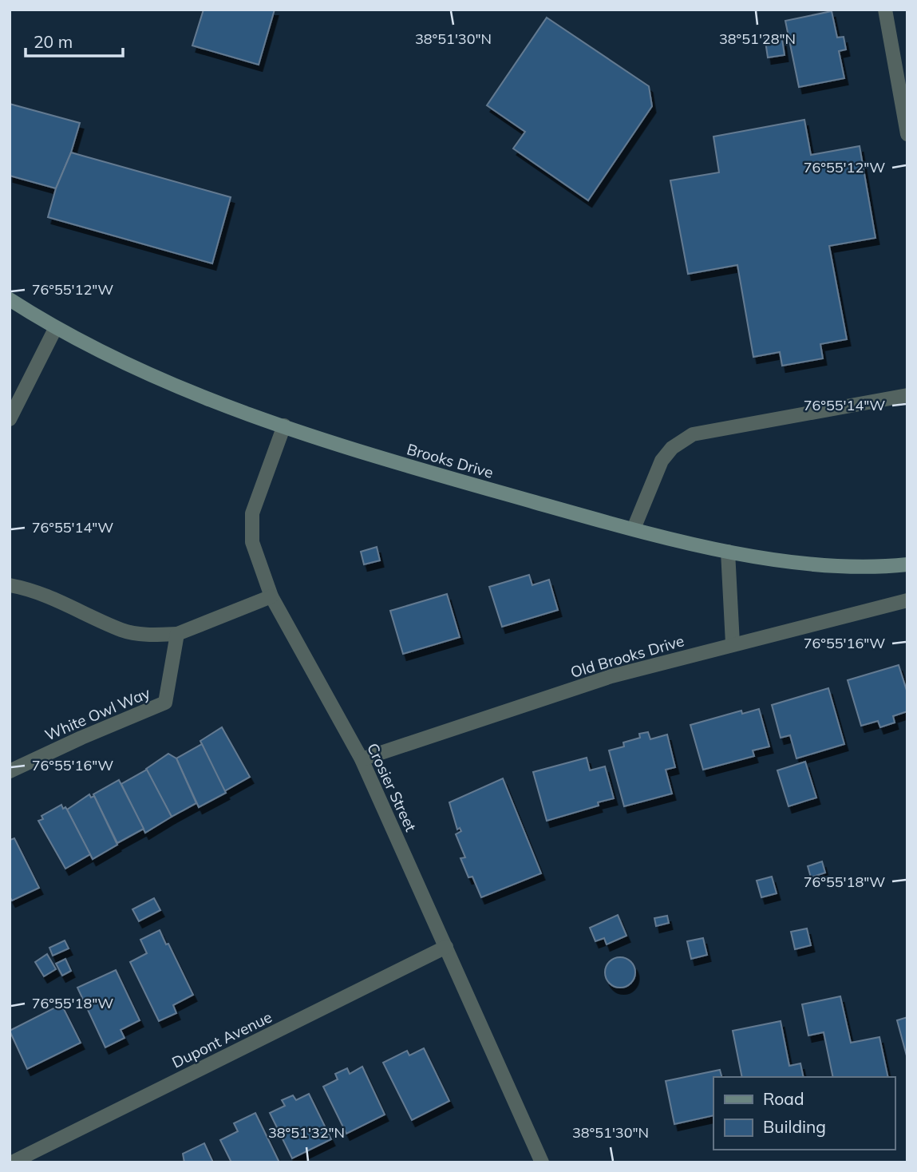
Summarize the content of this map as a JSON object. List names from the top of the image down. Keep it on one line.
{"streets":{"street":["Brooks Drive","Old Brooks Drive","White Owl Way","Crosier Street","Dupont Avenue"]},"crossings":[["Brooks Drive","Crosier Street"],["Old Brooks Drive","Crosier Street"],["Crosier Street","Dupont Avenue"]],"legend":["Road","Building"],"scale_bar":"20 m","coordinates":["38°51'30\"N","38°51'28\"N","76°55'12\"W","76°55'14\"W","76°55'16\"W","76°55'18\"W","38°51'32\"N"]}
